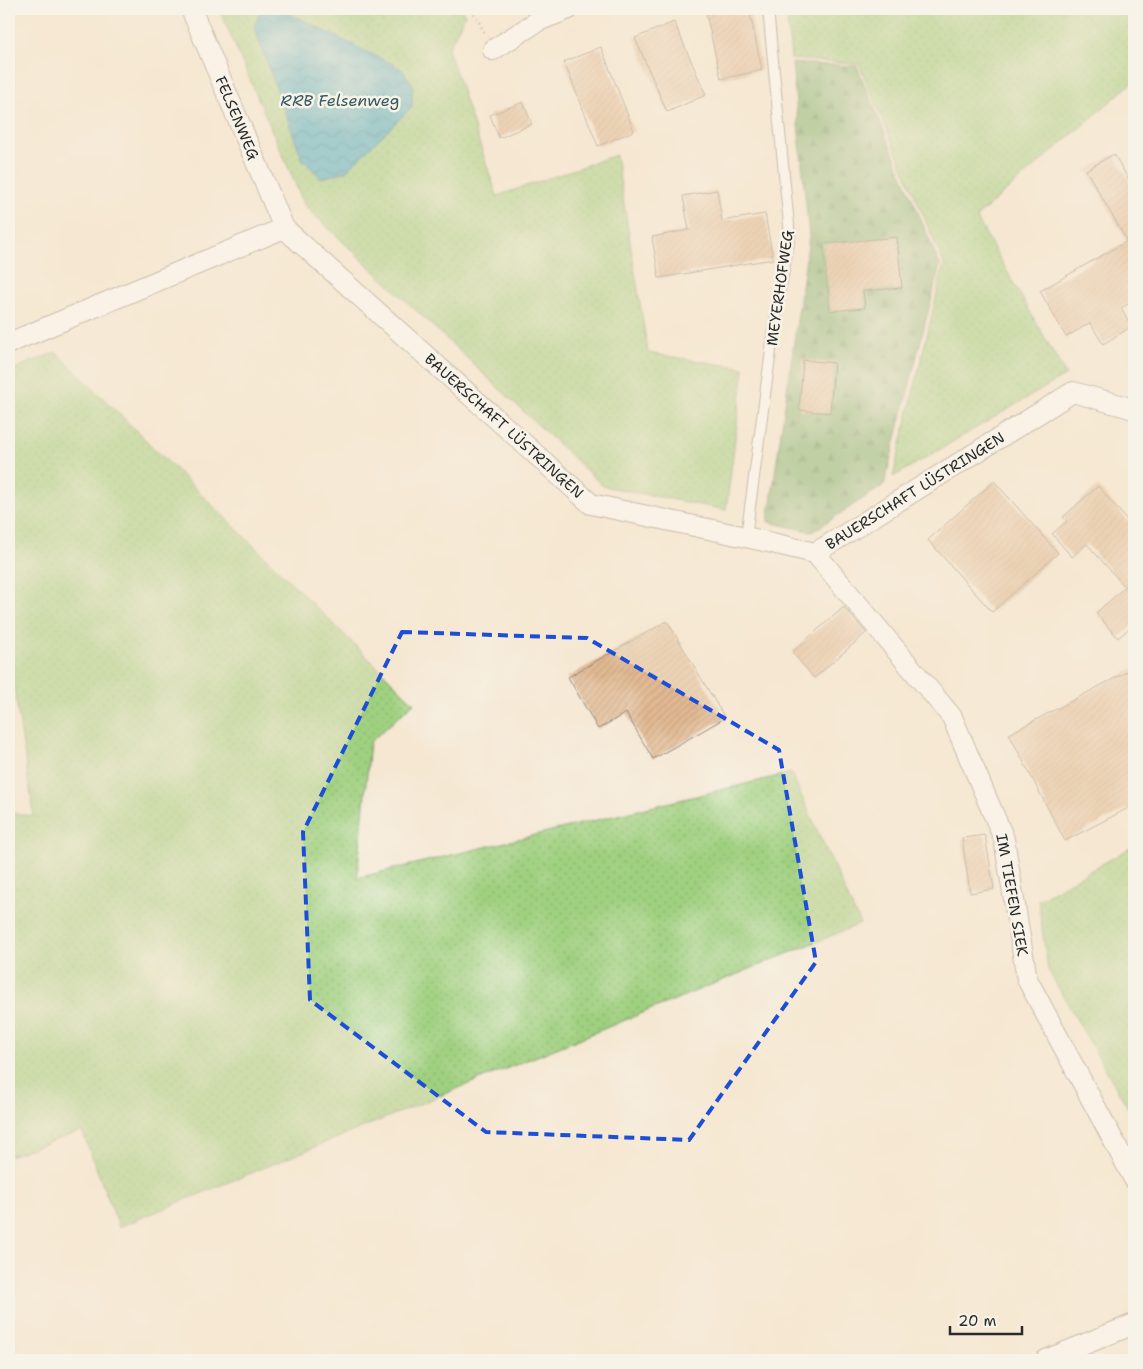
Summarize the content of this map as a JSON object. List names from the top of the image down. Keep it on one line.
{"streets":{"street":["FELSENWEG","BAUERSCHAFT LÜSTRINGEN","IM TIEFEN SIEK"],"lane":["MEYERHOFWEG"]},"crossings":[["FELSENWEG","BAUERSCHAFT LÜSTRINGEN"],["MEYERHOFWEG","BAUERSCHAFT LÜSTRINGEN"],["BAUERSCHAFT LÜSTRINGEN","IM TIEFEN SIEK"]],"water":["RRB Felsenweg"],"scale_bar":"20 m"}
